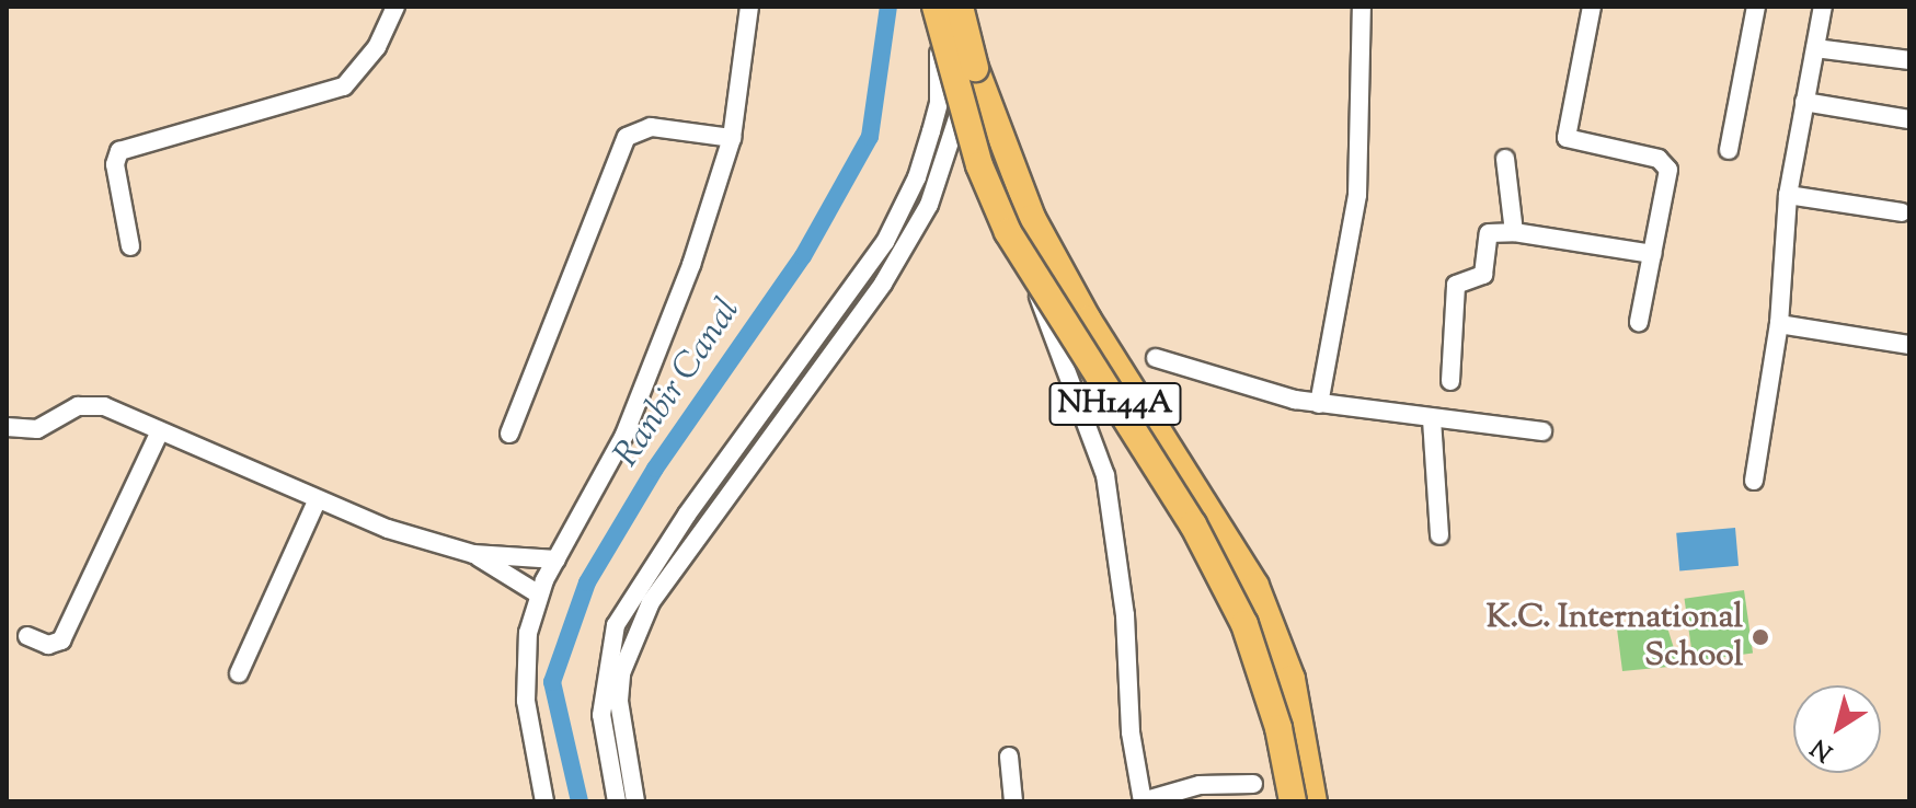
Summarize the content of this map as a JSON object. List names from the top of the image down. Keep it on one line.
{"streets":{"highway":["NH144A"]},"water":["Ranbir Canal"],"places":["K.C. International School"],"north":"bottom left"}
